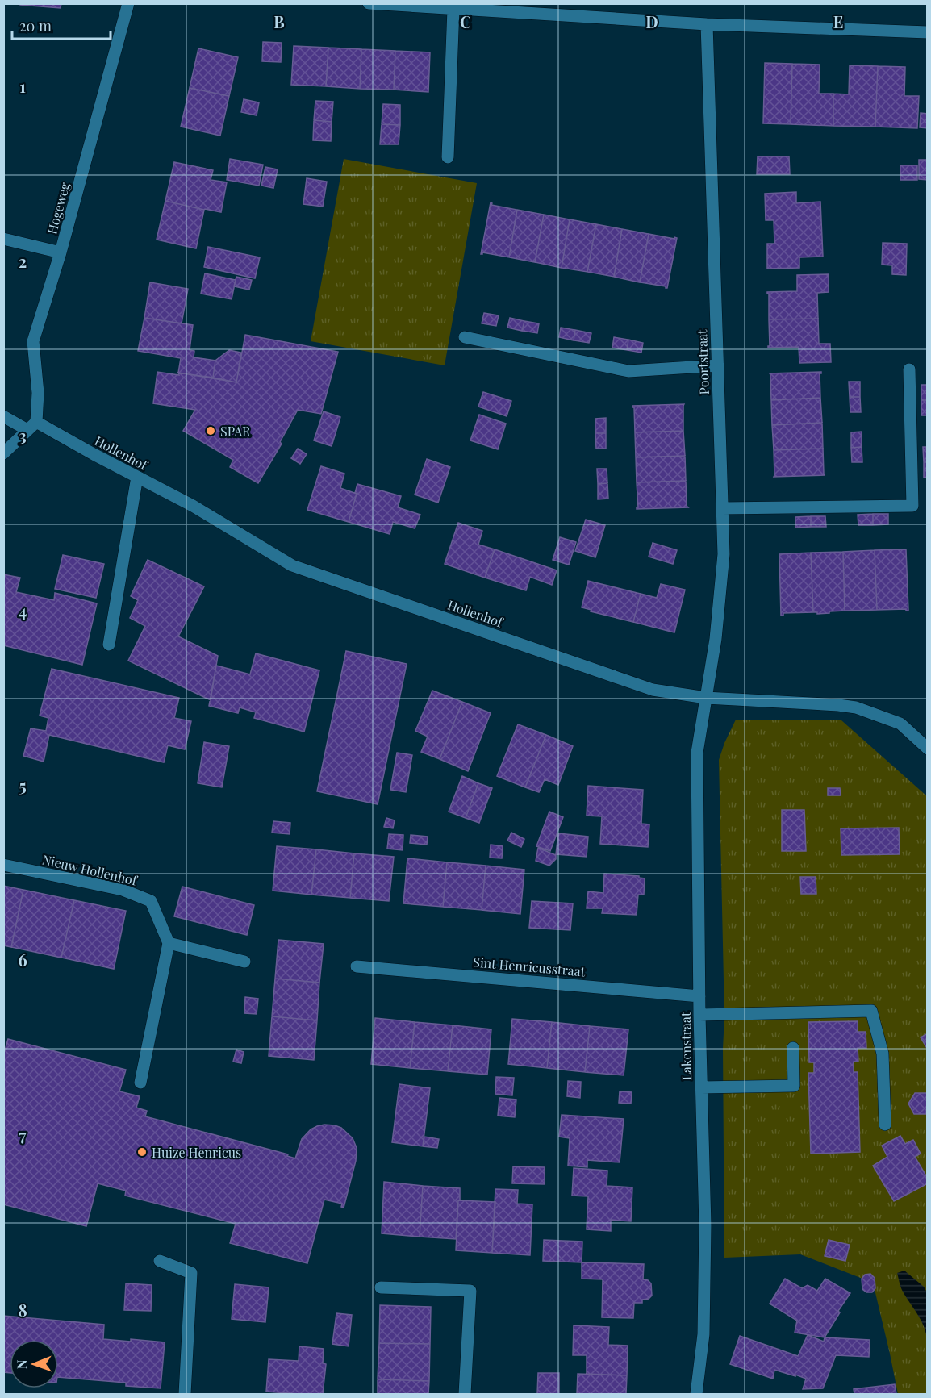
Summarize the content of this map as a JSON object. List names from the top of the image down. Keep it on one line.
{"streets":{"street":["Hogeweg","Poortstraat","Hollenhof","Nieuw Hollenhof","Sint Henricusstraat","Lakenstraat"]},"crossings":[["Hogeweg","Hollenhof"],["Poortstraat","Hollenhof"],["Poortstraat","Lakenstraat"],["Hollenhof","Lakenstraat"],["Sint Henricusstraat","Lakenstraat"]],"places":["SPAR","Huize Henricus"],"scale_bar":"20 m","north":"left","grid":{"columns":["B","C","D","E"],"rows":["1","2","3","4","5","6","7","8"]}}
